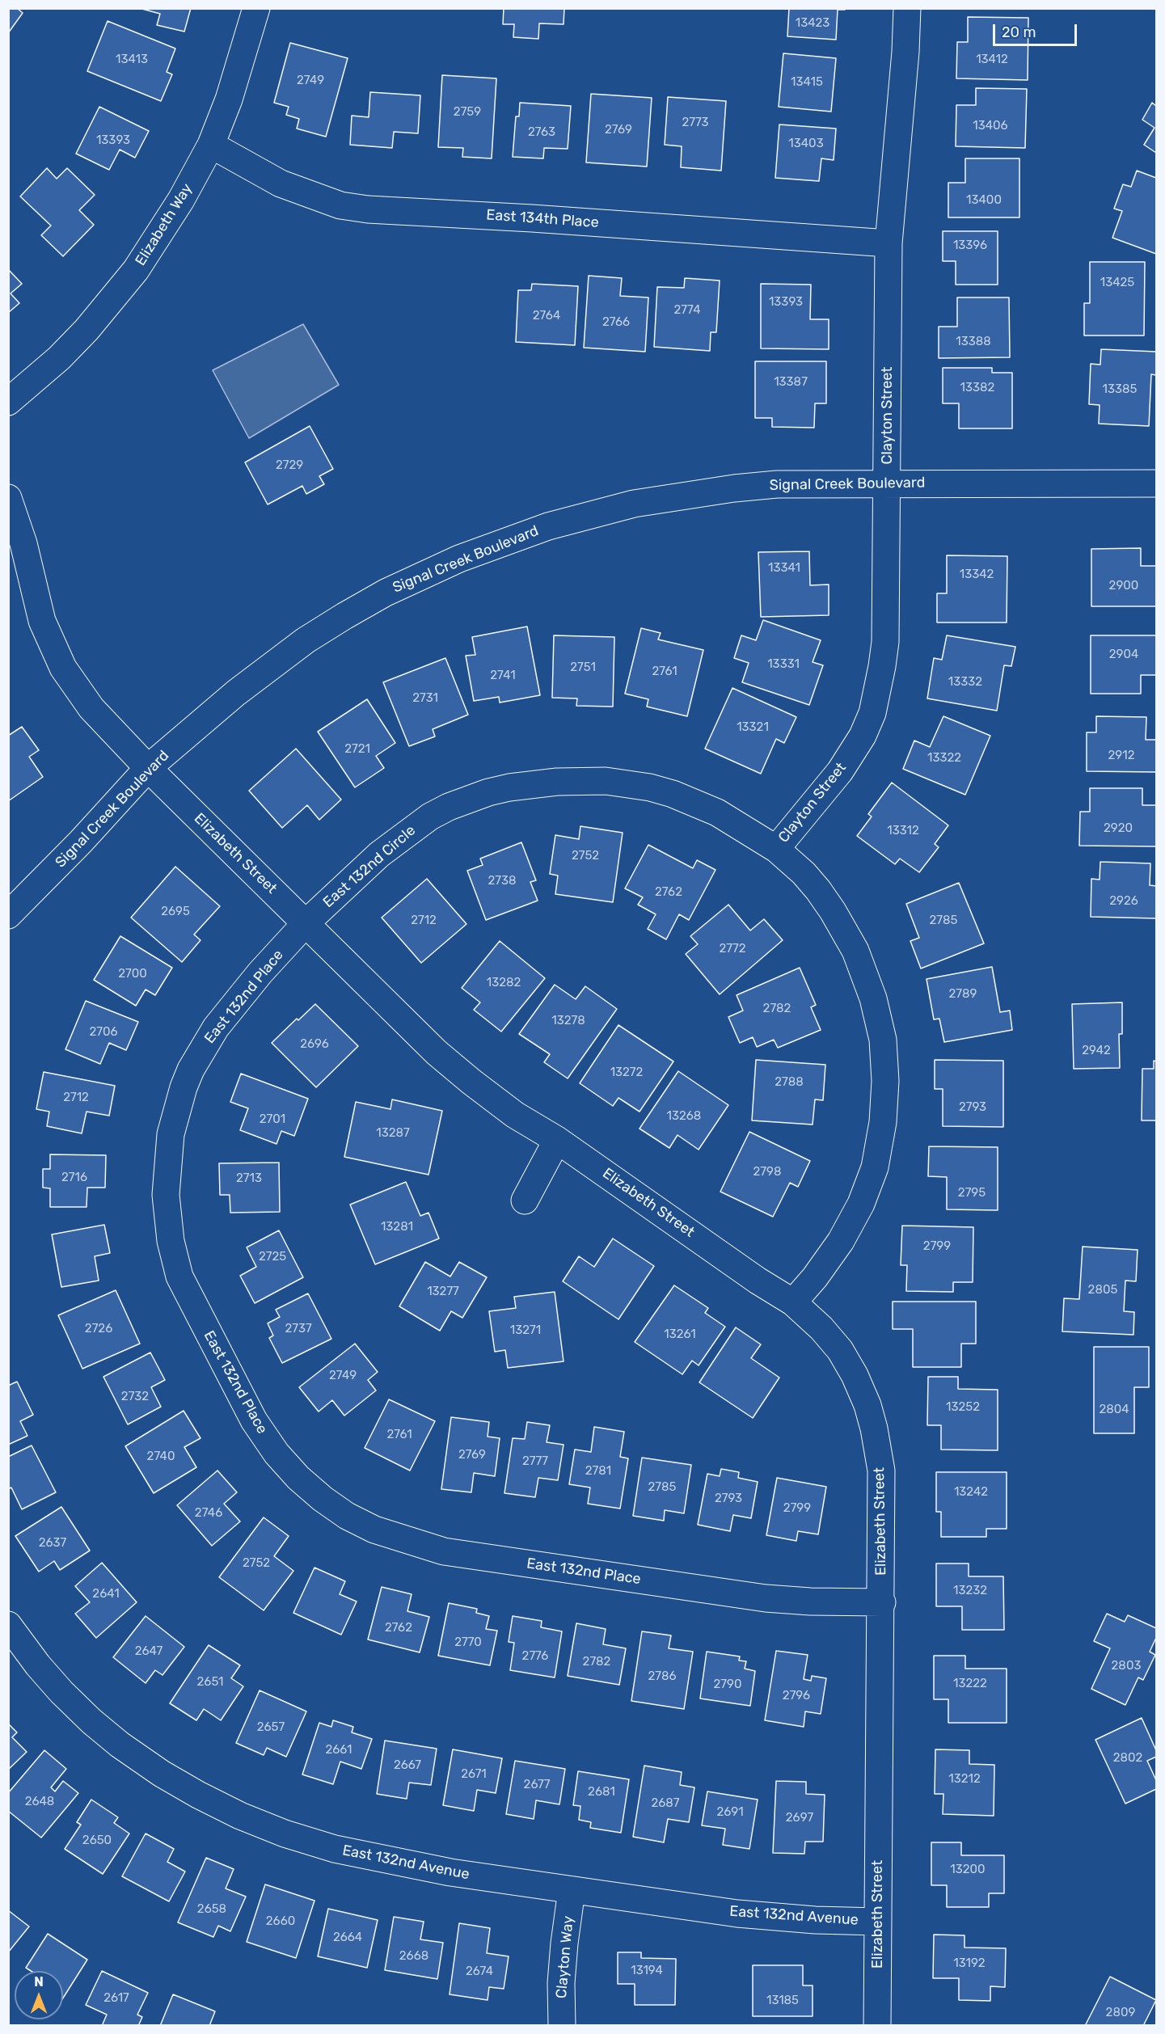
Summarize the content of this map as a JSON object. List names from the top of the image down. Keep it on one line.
{"streets":{"street":["East 134th Place","Elizabeth Way","Clayton Street","Signal Creek Boulevard","Elizabeth Street","East 132nd Circle","East 132nd Place","East 132nd Avenue","Clayton Way"]},"crossings":[["East 134th Place","Elizabeth Way"],["East 134th Place","Clayton Street"],["Clayton Street","Signal Creek Boulevard"],["Clayton Street","East 132nd Circle"],["Signal Creek Boulevard","Elizabeth Street"],["Elizabeth Street","East 132nd Circle"],["Elizabeth Street","East 132nd Place"],["Elizabeth Street","East 132nd Avenue"],["East 132nd Circle","East 132nd Place"],["East 132nd Avenue","Clayton Way"]],"house_numbers":["13423","13413","13412","2749","13415","2759","2773","13406","2769","2763","13393","13403","13400","13396","13425","13393","2774","2764","2766","13388","13387","13382","13385","2729","13341","13342","2900","2904","13331","2751","2761","2741","13332","2731","13321","2721","2912","13322","2920","13312","2752","2738","2762","2926","2695","2712","2785","2772","2700","13282","2789","2782","13278","2706","2696","2942","13272","2788","2712","2793","13268","2701","13287","2798","2716","2713","2795","13281","2799","2725","2805","13277","2726","2737","13271","13261","2749","2732","13252","2804","2761","2769","2740","2777","2781","2785","13242","2793","2799","2746","2637","2752","13232","2641","2762","2770","2647","2776","2782","2803","2786","2651","13222","2790","2796","2657","2661","2802","2667","2671","13212","2677","2681","2648","2687","2691","2697","2650","13200","2658","2660","2664","2668","13192","13194","2674","2617","13185","2809"],"scale_bar":"20 m","north":"top"}
